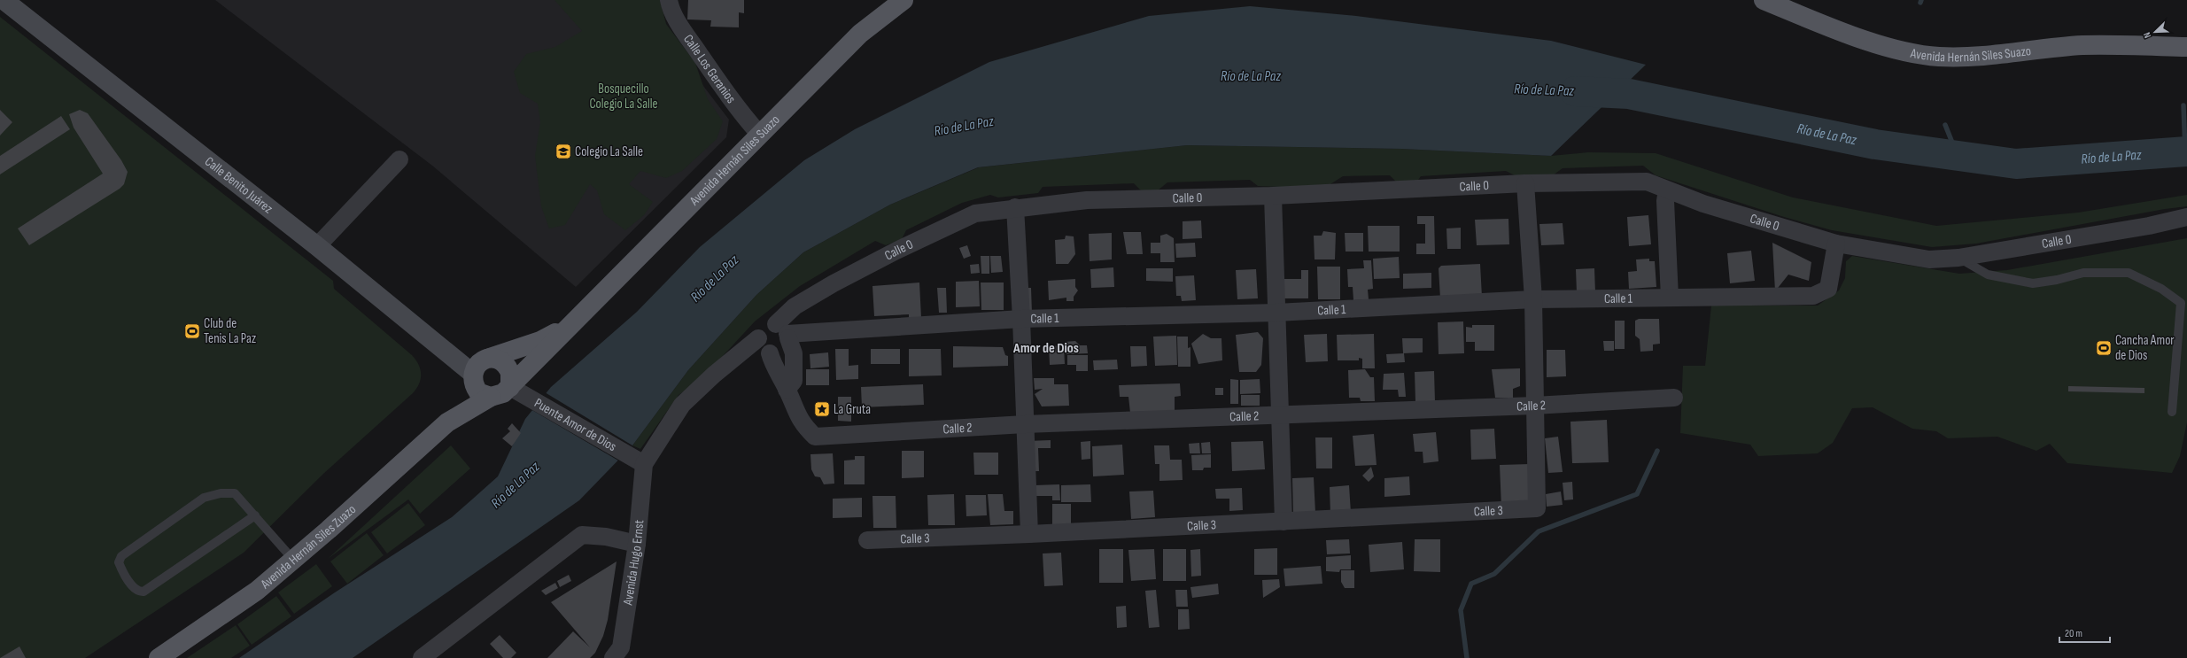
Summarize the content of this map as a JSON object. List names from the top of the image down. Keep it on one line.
{"streets":{"main road":["Avenida Hernán Siles Suazo","Calle Benito Juárez","Avenida Hernán Siles Zuazo"],"street":["Calle Los Geranios","Calle 0","Calle 1","Calle 2","Puente Amor de Dios","Calle 3","Avenida Hugo Ernst"]},"crossings":[["Avenida Hernán Siles Suazo","Calle Los Geranios"],["Avenida Hernán Siles Suazo","Calle Benito Juárez"],["Avenida Hernán Siles Suazo","Puente Amor de Dios"],["Avenida Hernán Siles Suazo","Avenida Hernán Siles Zuazo"],["Calle Benito Juárez","Avenida Hernán Siles Zuazo"],["Calle 0","Calle 1"],["Calle 2","Calle 3"],["Puente Amor de Dios","Avenida Hugo Ernst"]],"districts":["Amor de Dios"],"water":["Río de La Paz"],"parks":["Bosquecillo Colegio La Salle"],"places":{"school or university":["Colegio La Salle"],"sports":["Club de Tenis La Paz","Cancha Amor de Dios"],"place":["La Gruta"]},"scale_bar":"20 m","north":"bottom left"}
